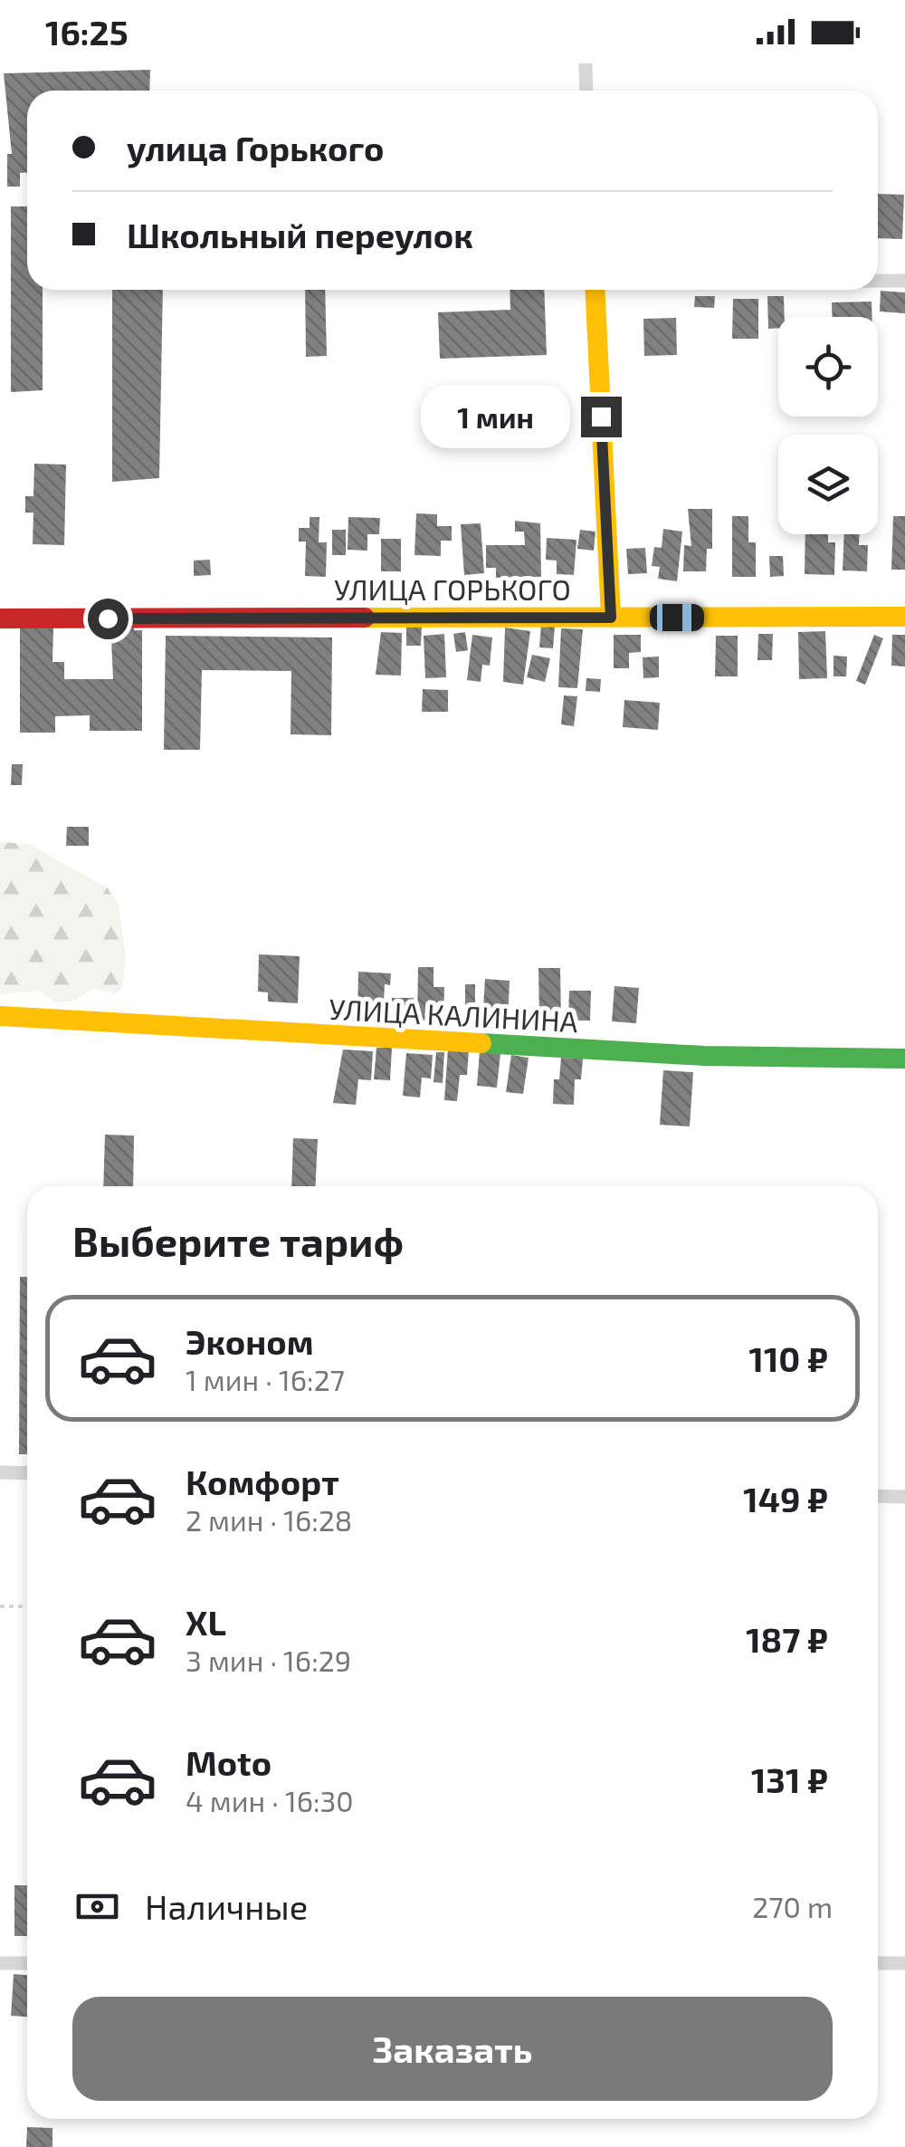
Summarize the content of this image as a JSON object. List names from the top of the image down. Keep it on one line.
{"streets":{"street":["УЛИЦА ГОРЬКОГО","УЛИЦА КАЛИНИНА"]},"page":{"status":"16:25","banner":["улица Горького","Школьный переулок"],"bubble":"1 мин","heading":"Выберите тариф","list":[{"name":"Эконом","note":"1 мин · 16:27","value":"110 ₽"},{"name":"Комфорт","note":"2 мин · 16:28","value":"149 ₽"},{"name":"XL","note":"3 мин · 16:29","value":"187 ₽"},{"name":"Moto","note":"4 мин · 16:30","value":"131 ₽"}],"pay":["Наличные","270 m"],"buttons":"Заказать"}}
